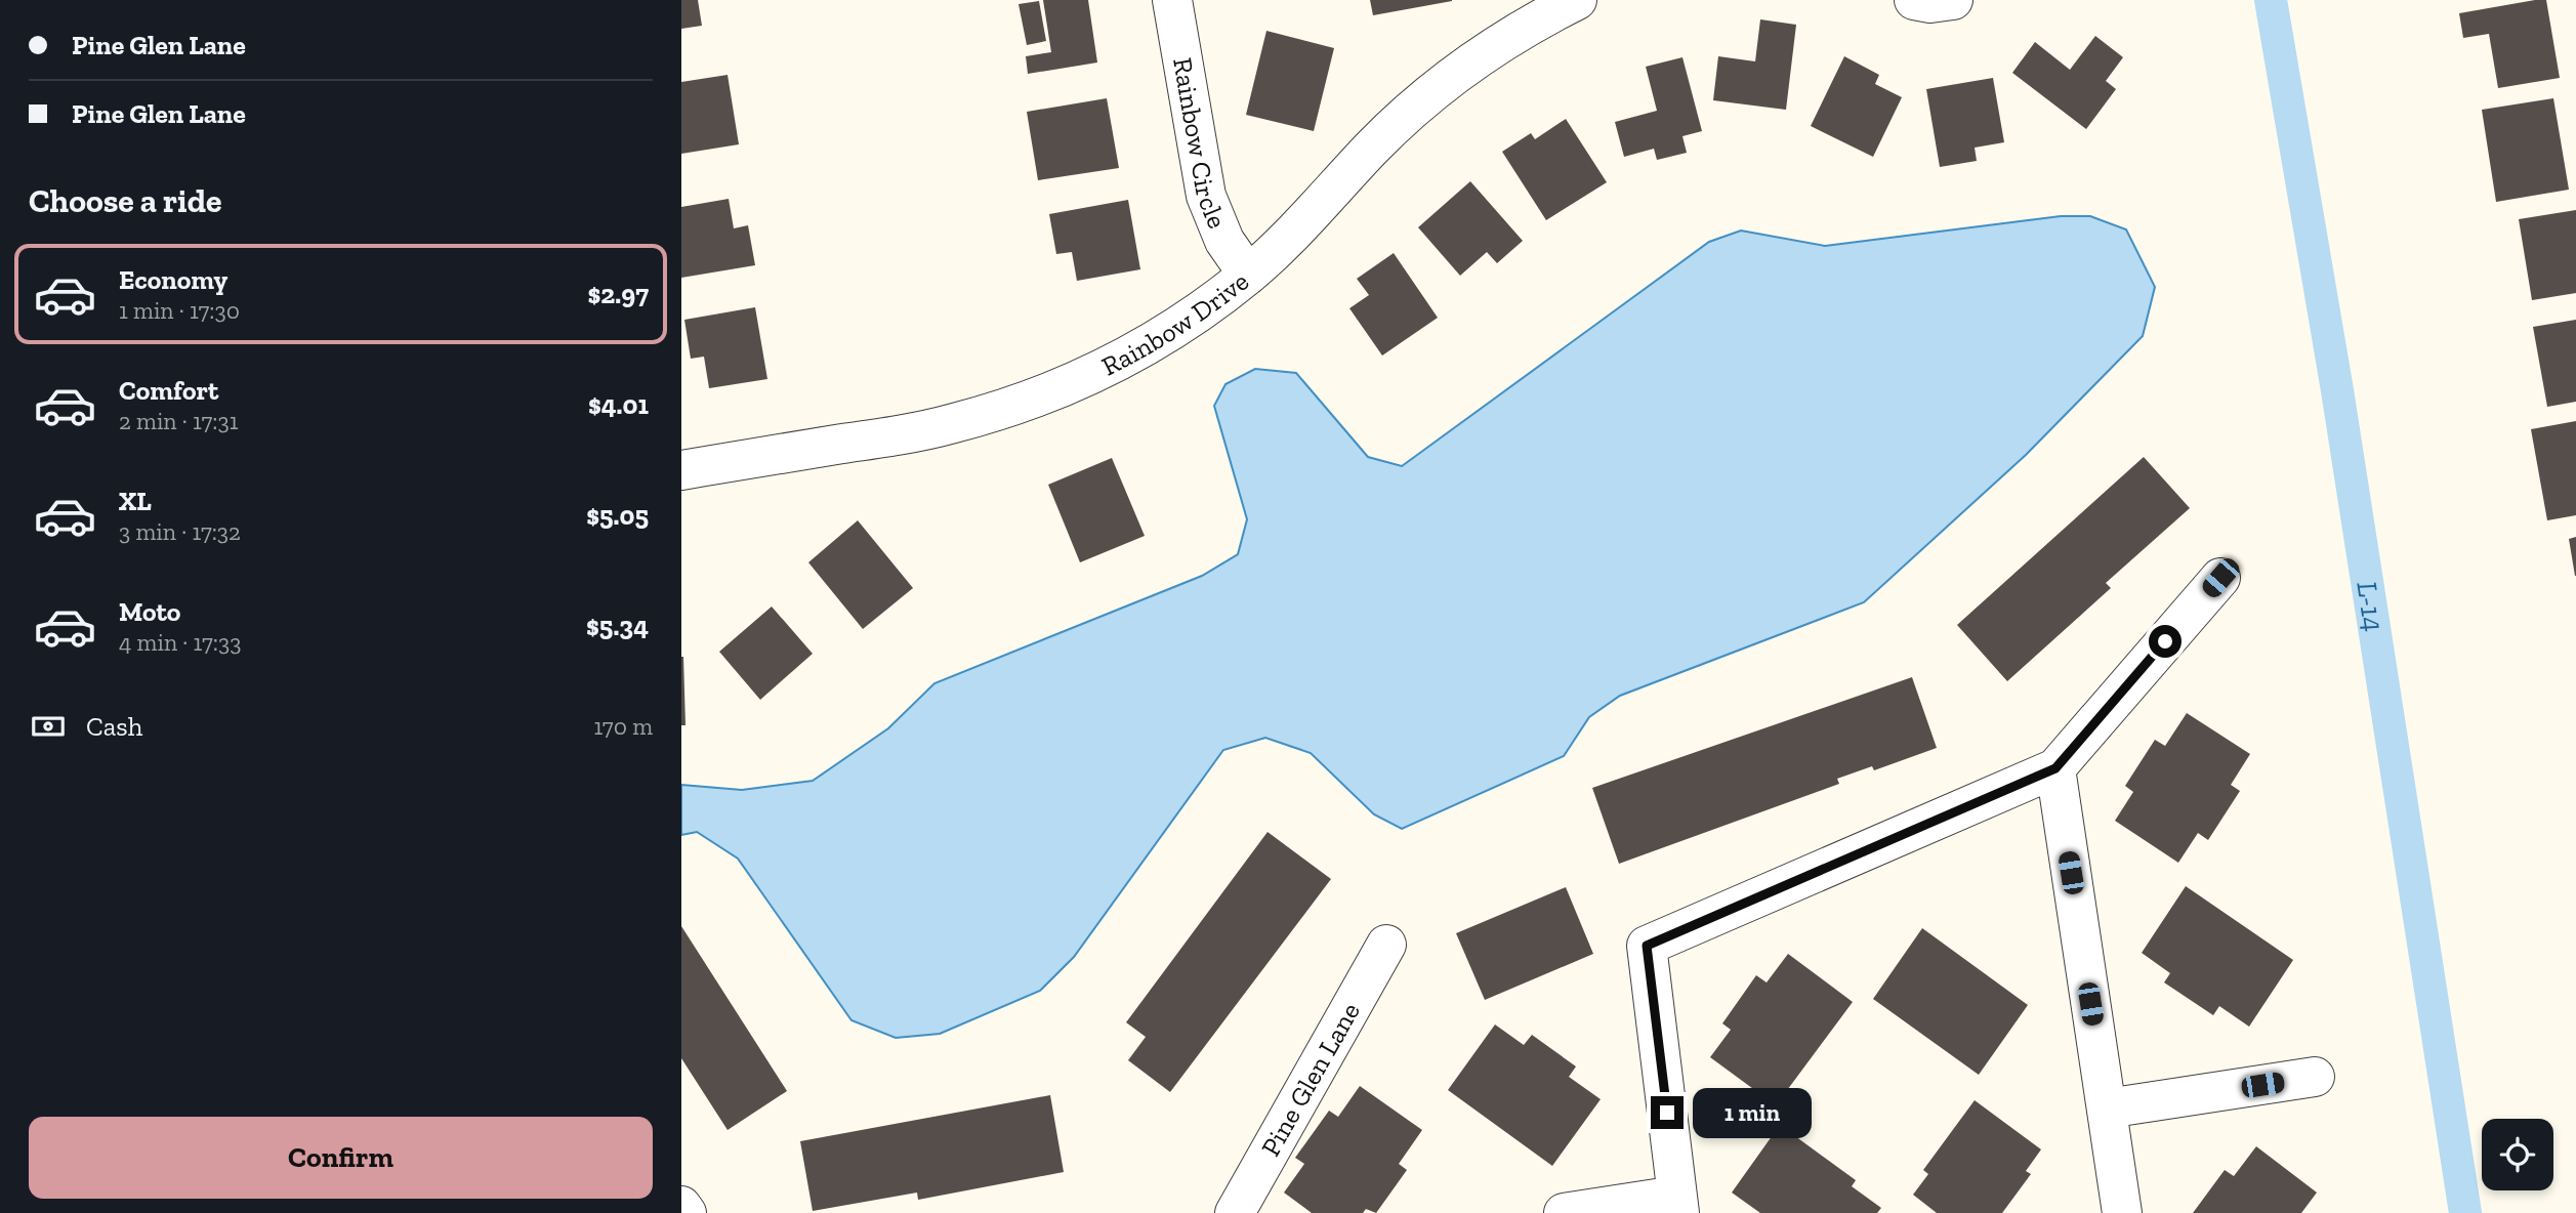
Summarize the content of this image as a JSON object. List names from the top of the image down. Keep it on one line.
{"streets":{"street":["Rainbow Circle","Rainbow Drive","Pine Glen Lane"]},"crossings":[["Rainbow Circle","Rainbow Drive"]],"water":["L-14"],"page":{"banner":["Pine Glen Lane","Pine Glen Lane"],"heading":"Choose a ride","list":[{"name":"Economy","note":"1 min · 17:30","value":"$2.97"},{"name":"Comfort","note":"2 min · 17:31","value":"$4.01"},{"name":"XL","note":"3 min · 17:32","value":"$5.05"},{"name":"Moto","note":"4 min · 17:33","value":"$5.34"}],"pay":["Cash","170 m"],"bubble":"1 min","buttons":"Confirm"}}
